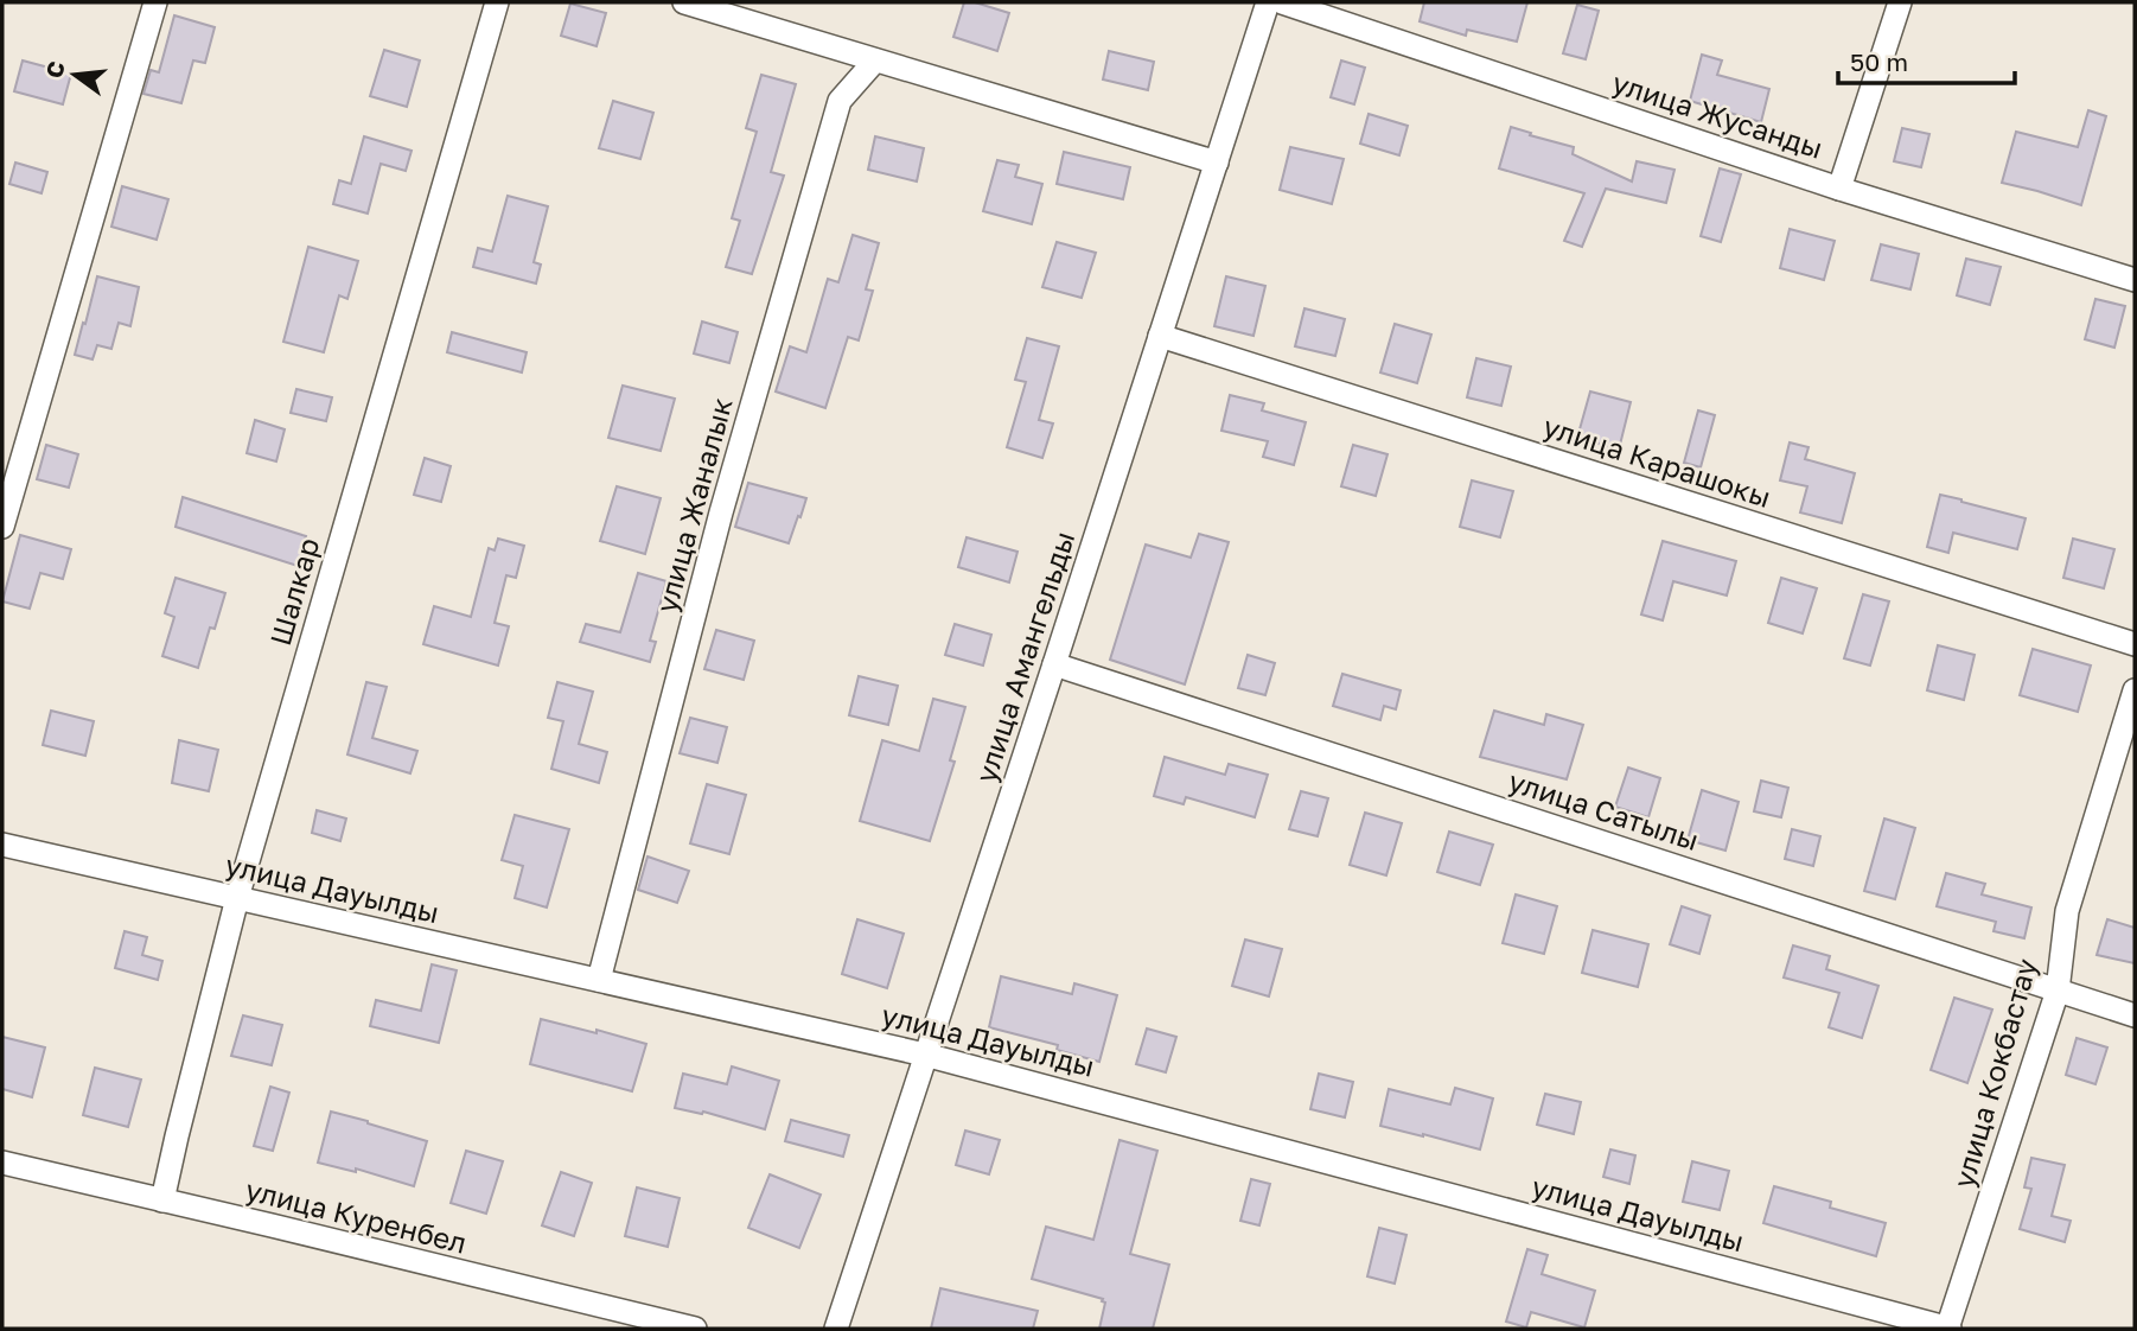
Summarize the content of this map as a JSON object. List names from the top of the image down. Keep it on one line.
{"streets":{"street":["улица Жусанды","улица Карашокы","улица Жаналык","Шалкар","улица Амангельды","улица Сатылы","улица Дауылды","улица Кокбастау","улица Куренбел"]},"crossings":[["улица Карашокы","улица Амангельды"],["улица Жаналык","улица Дауылды"],["Шалкар","улица Дауылды"],["Шалкар","улица Куренбел"],["улица Амангельды","улица Сатылы"],["улица Амангельды","улица Дауылды"],["улица Сатылы","улица Кокбастау"],["улица Дауылды","улица Кокбастау"]],"scale_bar":"50 m","north":"left"}
